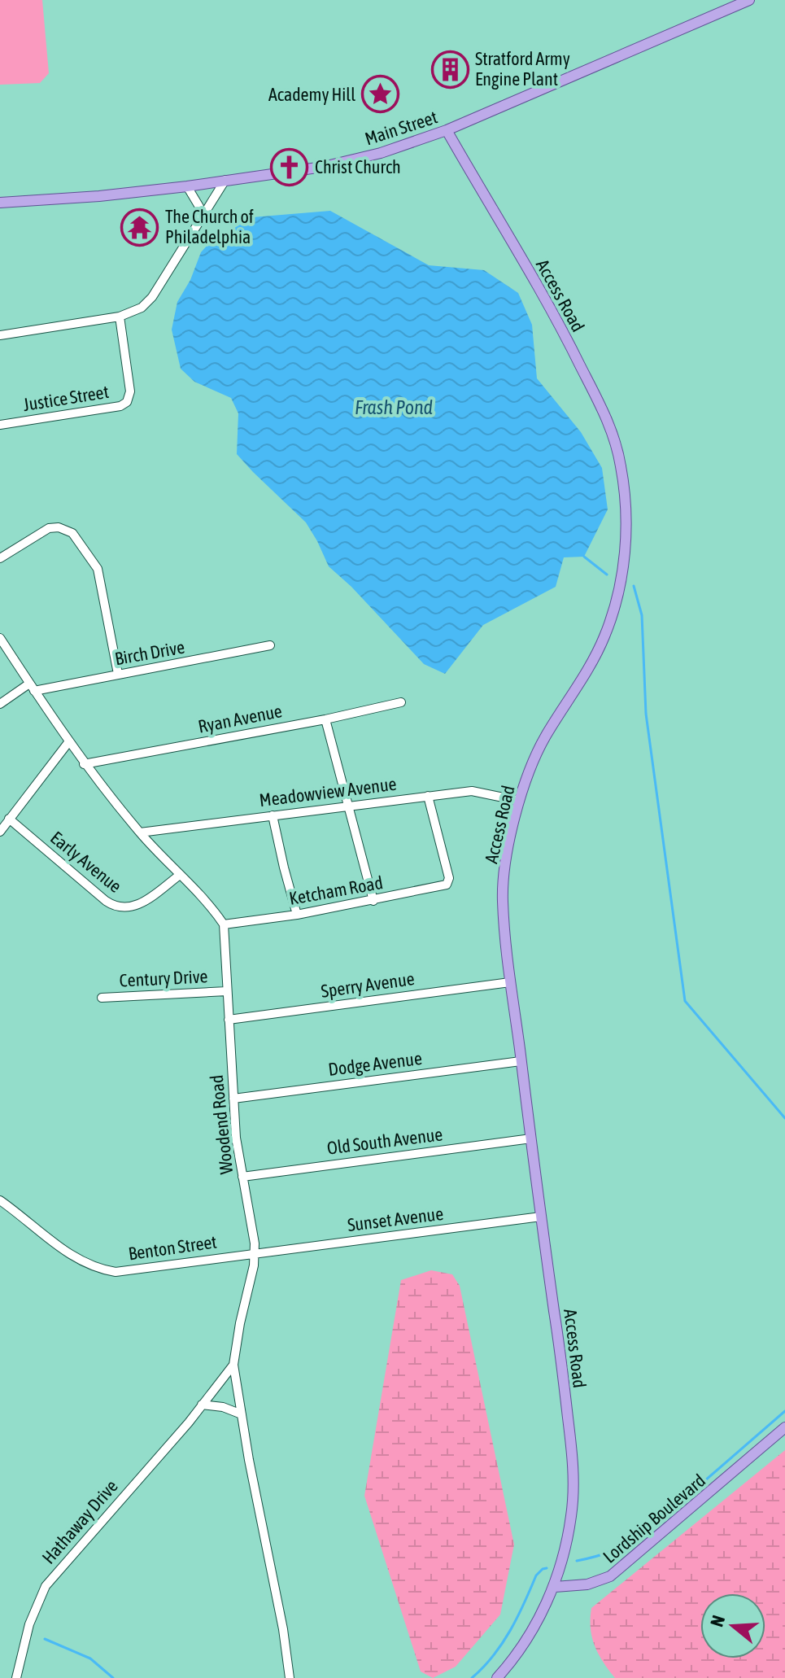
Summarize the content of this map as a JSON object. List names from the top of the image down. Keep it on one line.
{"streets":{"main road":["Main Street","Access Road","Lordship Boulevard"],"street":["Justice Street","Birch Drive","Ryan Avenue","Meadowview Avenue","Early Avenue","Ketcham Road","Century Drive","Sperry Avenue","Dodge Avenue","Woodend Road","Old South Avenue","Sunset Avenue","Benton Street","Hathaway Drive"]},"crossings":[["Main Street","Access Road"],["Access Road","Meadowview Avenue"],["Access Road","Sperry Avenue"],["Access Road","Dodge Avenue"],["Access Road","Old South Avenue"],["Access Road","Sunset Avenue"],["Access Road","Lordship Boulevard"],["Meadowview Avenue","Ketcham Road"],["Ketcham Road","Woodend Road"],["Century Drive","Woodend Road"],["Sperry Avenue","Woodend Road"],["Dodge Avenue","Woodend Road"],["Woodend Road","Old South Avenue"],["Woodend Road","Sunset Avenue"],["Woodend Road","Benton Street"],["Woodend Road","Hathaway Drive"],["Sunset Avenue","Benton Street"]],"water":["Frash Pond"],"places":{"building":["Stratford Army Engine Plant"],"place":["Academy Hill"],"church":["Christ Church"],"temple":["The Church of Philadelphia"]},"north":"left"}
